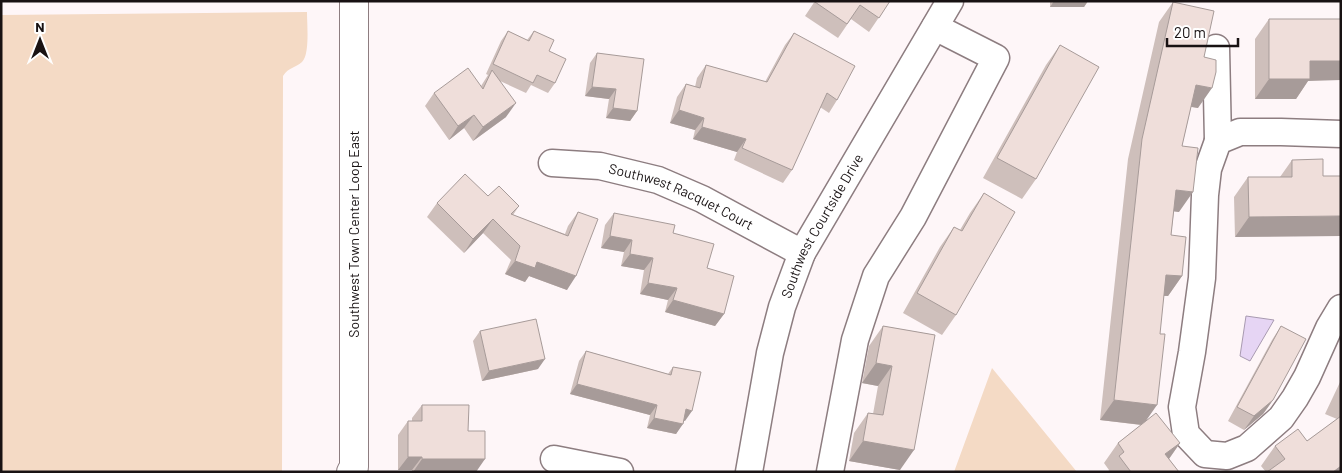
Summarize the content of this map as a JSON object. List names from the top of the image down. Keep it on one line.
{"streets":{"main road":["Southwest Town Center Loop East"],"street":["Southwest Racquet Court","Southwest Courtside Drive"]},"crossings":[["Southwest Racquet Court","Southwest Courtside Drive"]],"scale_bar":"20 m","north":"top"}
